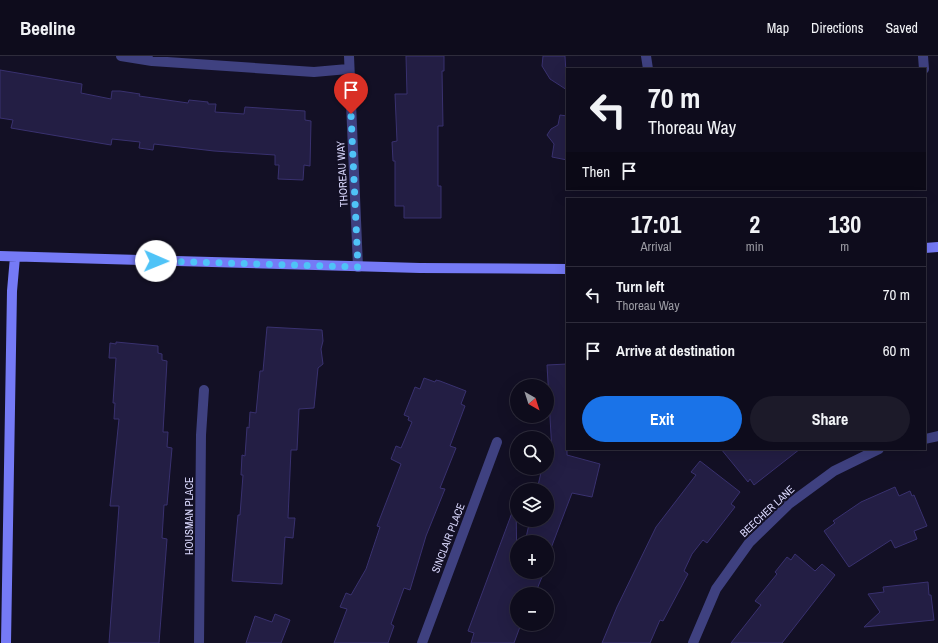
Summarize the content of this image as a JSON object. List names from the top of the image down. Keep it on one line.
{"streets":{"street":["THOREAU WAY","BEECHER LANE","HOUSMAN PLACE","SINCLAIR PLACE"]},"north":"bottom right","page":{"header":"Beeline","nav":["Map","Directions","Saved"],"turn":["70 m","Thoreau Way"],"then":"Then","eta":["17:01","Arrival","2","min","130","m"],"list":[{"name":"Turn left","note":"Thoreau Way","value":"70 m"},{"name":"Arrive at destination","value":"60 m"}],"map_buttons":["+","−"],"buttons":["Exit","Share"]}}
